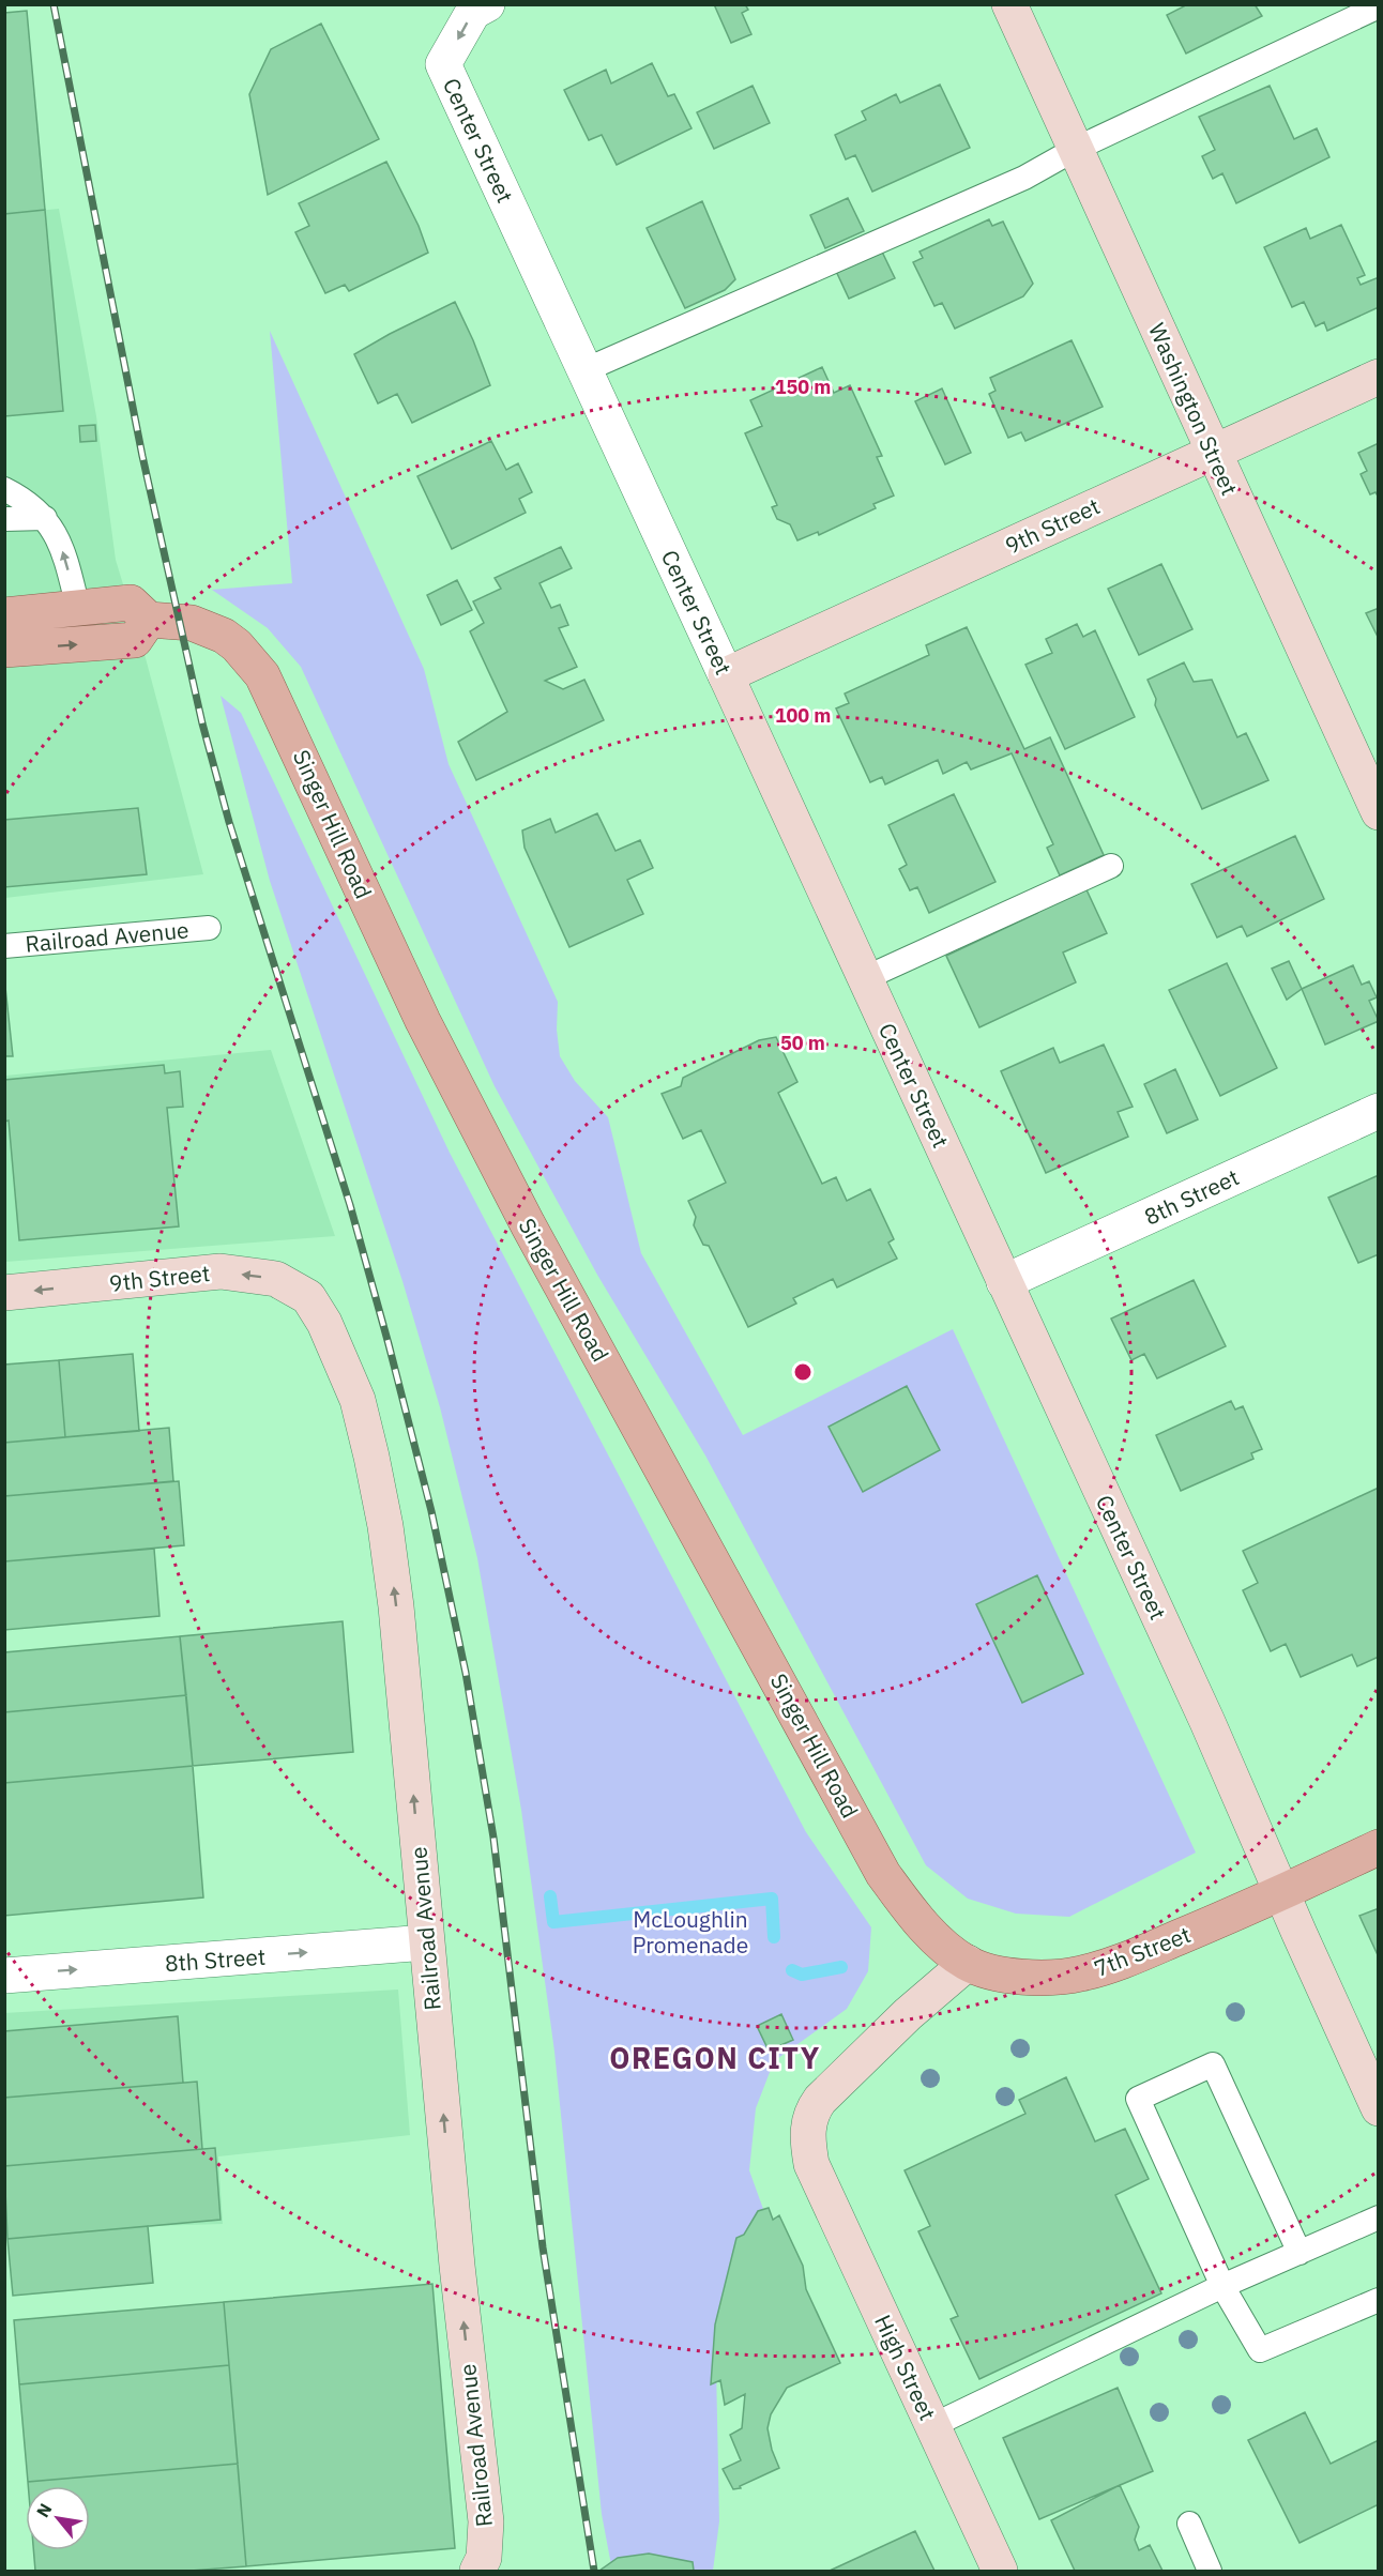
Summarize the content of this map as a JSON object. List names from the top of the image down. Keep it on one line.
{"streets":{"main road":["Singer Hill Road","7th Street"],"street":["Center Street","Washington Street","9th Street","Railroad Avenue","8th Street","High Street"]},"crossings":[["Center Street","9th Street"],["Center Street","8th Street"],["Center Street","7th Street"],["Washington Street","9th Street"],["9th Street","Railroad Avenue"],["Singer Hill Road","7th Street"],["Singer Hill Road","High Street"],["Railroad Avenue","8th Street"],["7th Street","High Street"]],"one_way":["Railroad Avenue","8th Street"],"districts":["OREGON CITY"],"parks":["McLoughlin Promenade"],"north":"top left","rings":["150 m","100 m","50 m"]}
